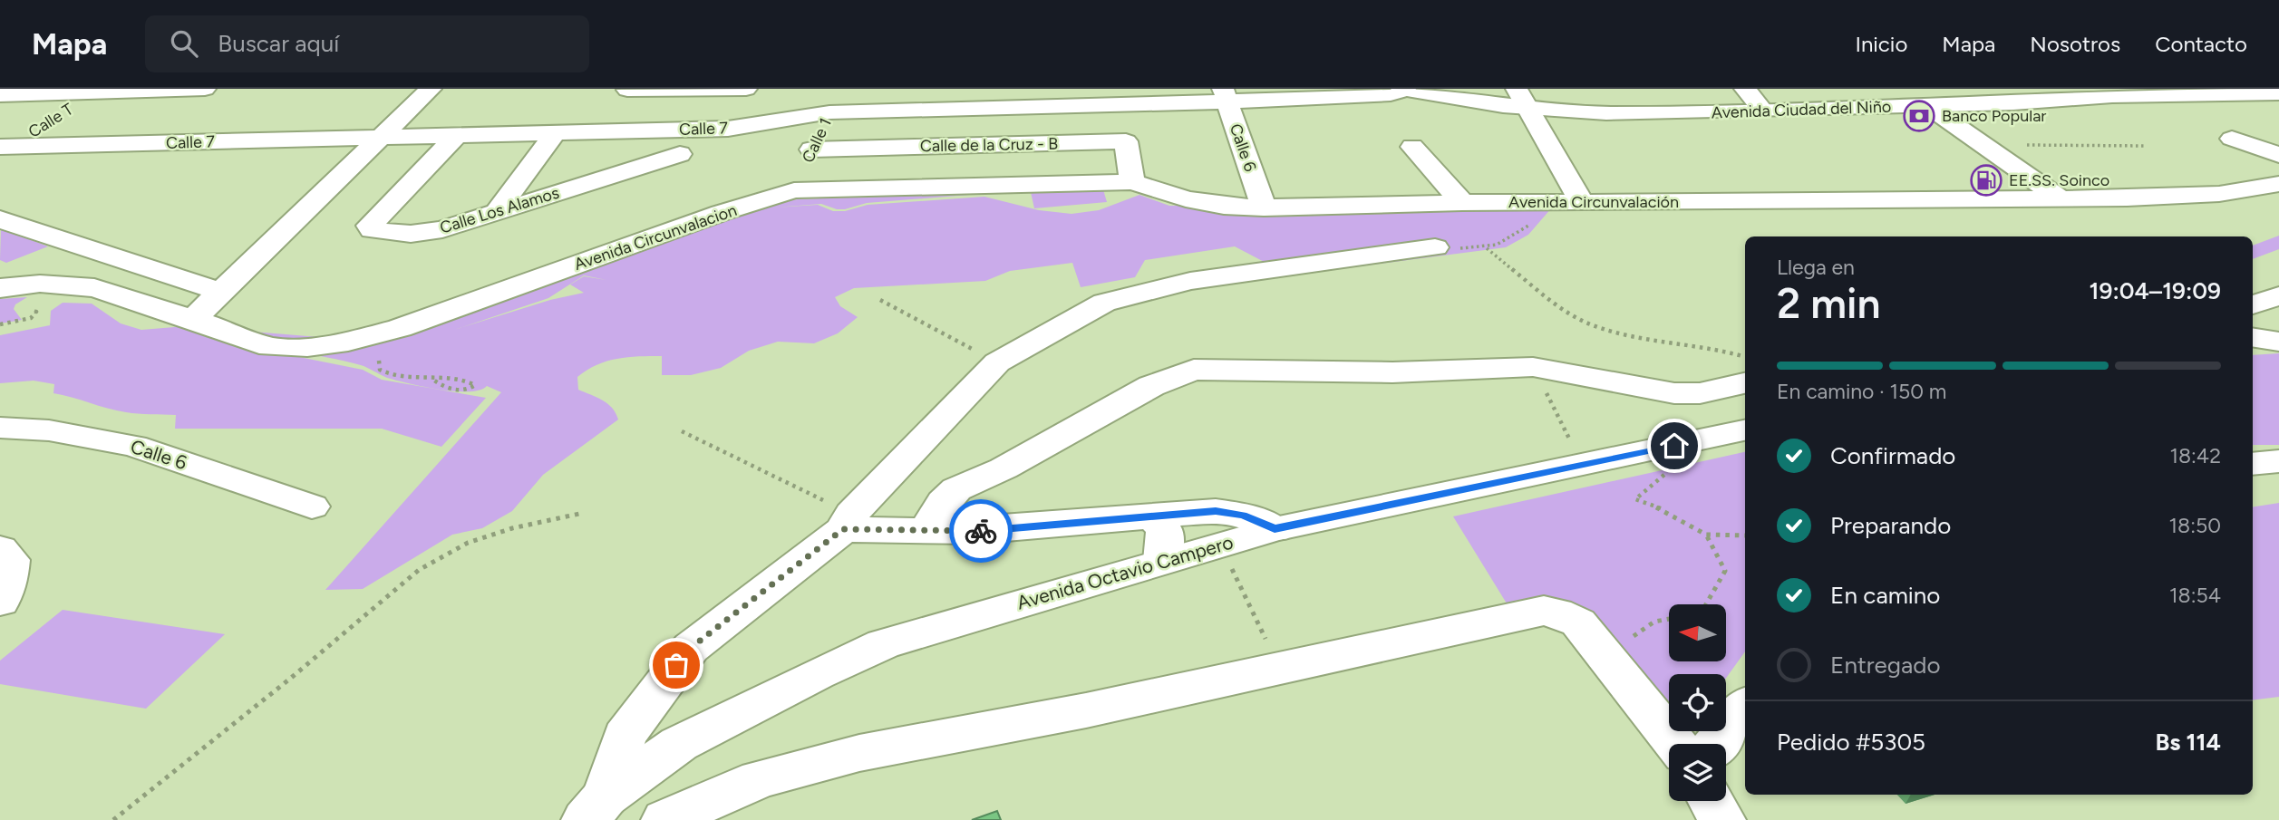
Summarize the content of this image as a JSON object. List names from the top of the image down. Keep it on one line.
{"streets":{"street":["Avenida Ciudad del Niño","Calle T","Calle 7","Calle 1","Calle de la Cruz - B","Calle 6","Avenida Circunvalación","Calle Los Alamos","Avenida Circunvalacion","Avenida Octavio Campero"]},"crossings":[["Avenida Ciudad del Niño","Calle 7"],["Calle T","Calle 7"],["Calle 7","Calle 1"],["Calle 7","Calle 6"],["Calle 7","Calle Los Alamos"],["Calle 1","Calle de la Cruz - B"],["Calle 1","Avenida Circunvalacion"],["Calle de la Cruz - B","Avenida Circunvalación"],["Calle de la Cruz - B","Avenida Circunvalacion"],["Calle 6","Avenida Circunvalación"],["Avenida Circunvalación","Avenida Circunvalacion"]],"places":{"bank":["Banco Popular"],"fuel station":["EE.SS. Soinco"]},"north":"left","page":{"header":"Mapa","search":"Buscar aquí","nav":["Inicio","Mapa","Nosotros","Contacto"],"heading":["2 min","Llega en","19:04–19:09"],"panel":["Pedido #5305","Bs 114"],"bar":"En camino · 150 m","list":[["Confirmado","18:42"],["Preparando","18:50"],["En camino","18:54"],"Entregado"]}}
